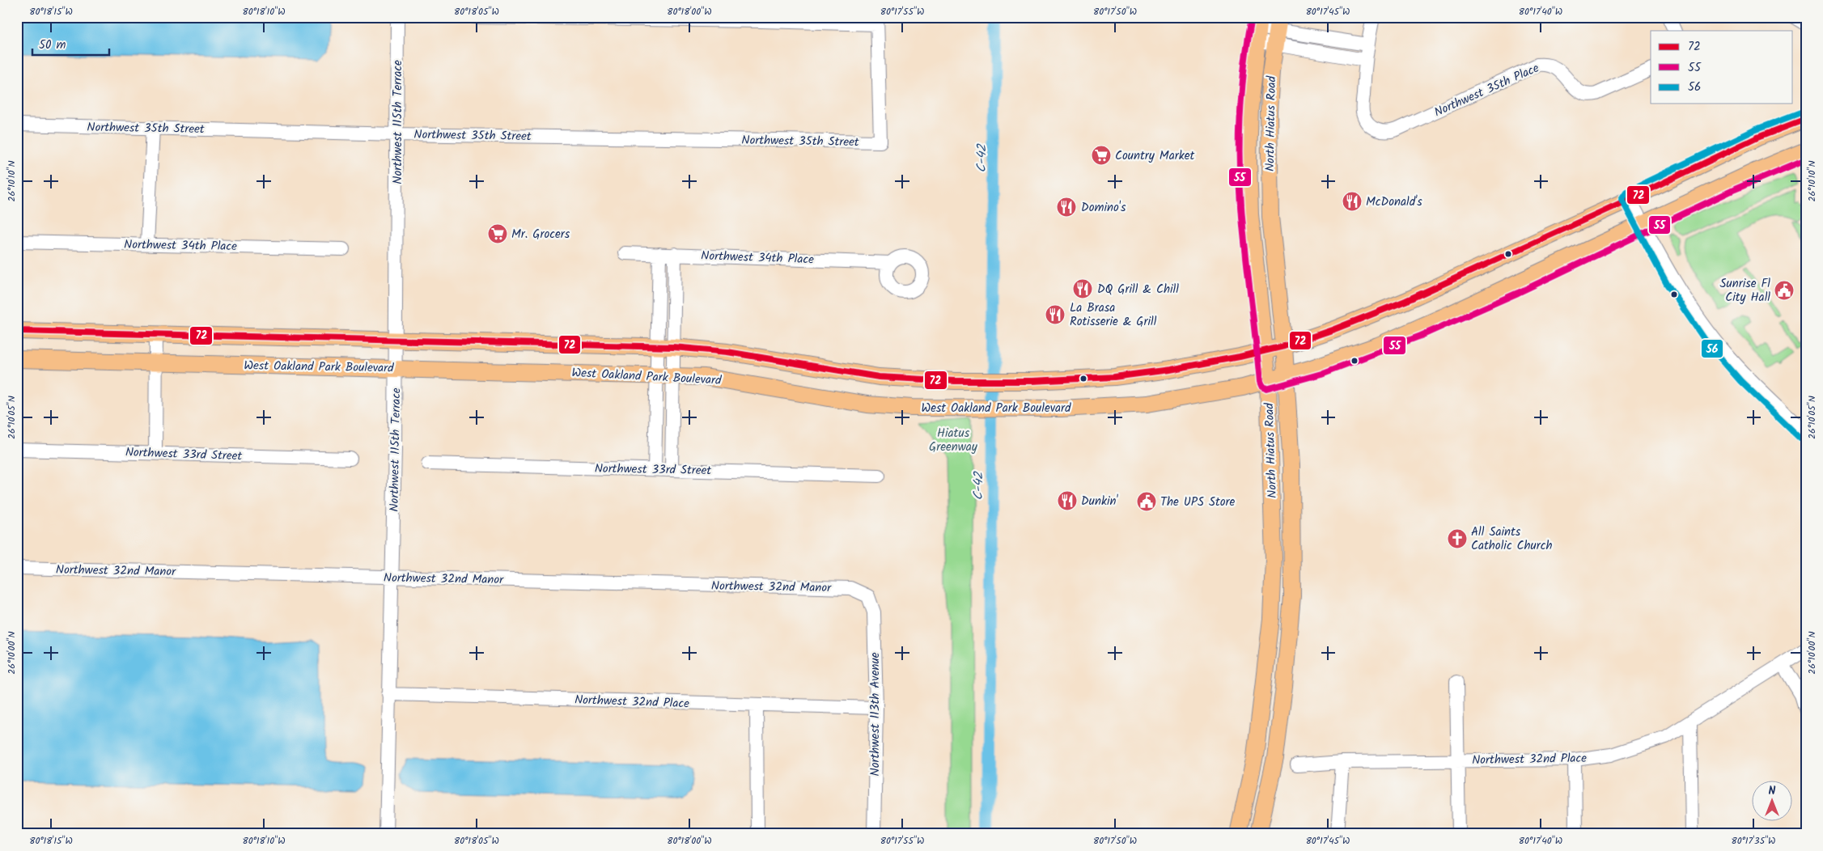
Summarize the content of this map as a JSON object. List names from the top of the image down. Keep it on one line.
{"streets":{"main road":["North Hiatus Road","West Oakland Park Boulevard"],"street":["Northwest 35th Place","Northwest 115th Terrace","Northwest 35th Street","Northwest 34th Place","Northwest 33rd Street","Northwest 32nd Manor","Northwest 32nd Place","Northwest 113th Avenue"]},"crossings":[["Northwest 115th Terrace","Northwest 35th Street"],["Northwest 115th Terrace","West Oakland Park Boulevard"],["Northwest 115th Terrace","Northwest 32nd Manor"],["Northwest 115th Terrace","Northwest 32nd Place"],["North Hiatus Road","West Oakland Park Boulevard"],["Northwest 32nd Manor","Northwest 113th Avenue"],["Northwest 32nd Place","Northwest 113th Avenue"]],"water":["C-42"],"parks":["Hiatus Greenway"],"places":{"supermarket":["Country Market","Mr. Grocers"],"restaurant":["McDonald's","Domino's","DQ Grill & Chill","La Brasa Rotisserie & Grill","Dunkin'"],"public building":["Sunrise Fl City Hall","The UPS Store"],"church":["All Saints Catholic Church"]},"lines":["transit line 55","transit line 56","transit line 72"],"legend":["72","55","56"],"scale_bar":"50 m","north":"top","coordinates":["80°18'15\"W","80°18'10\"W","80°18'05\"W","80°18'00\"W","80°17'55\"W","80°17'50\"W","80°17'45\"W","80°17'40\"W","26°10'10\"N","26°10'05\"N","26°10'00\"N","80°17'35\"W"]}
